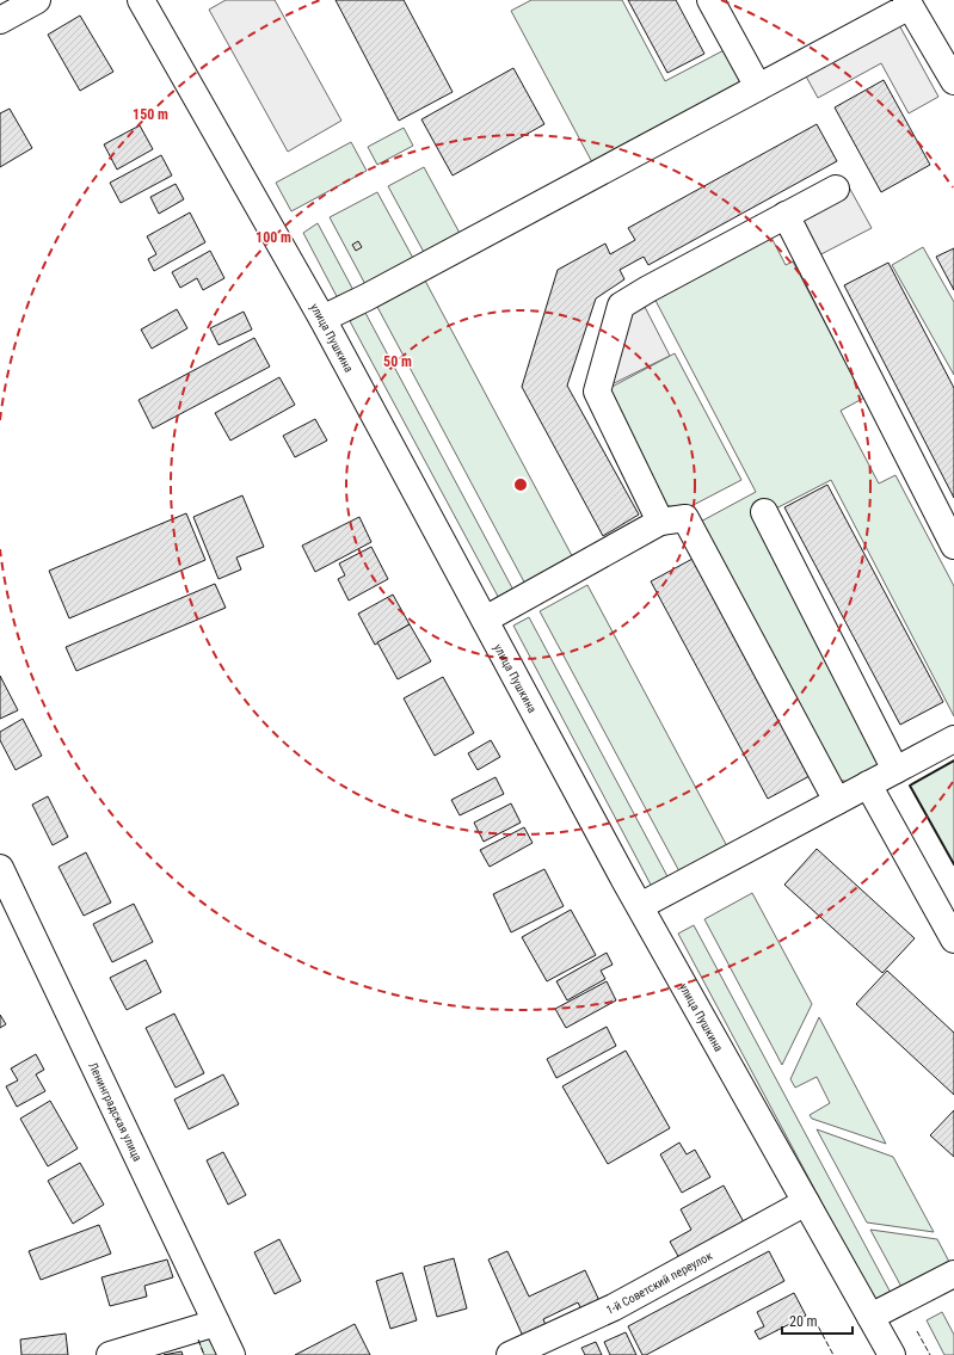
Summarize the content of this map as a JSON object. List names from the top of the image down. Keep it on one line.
{"streets":{"street":["улица Пушкина","Ленинградская улица","1-й Советский переулок"]},"crossings":[["улица Пушкина","1-й Советский переулок"]],"scale_bar":"20 m","rings":["150 m","100 m","50 m"]}
